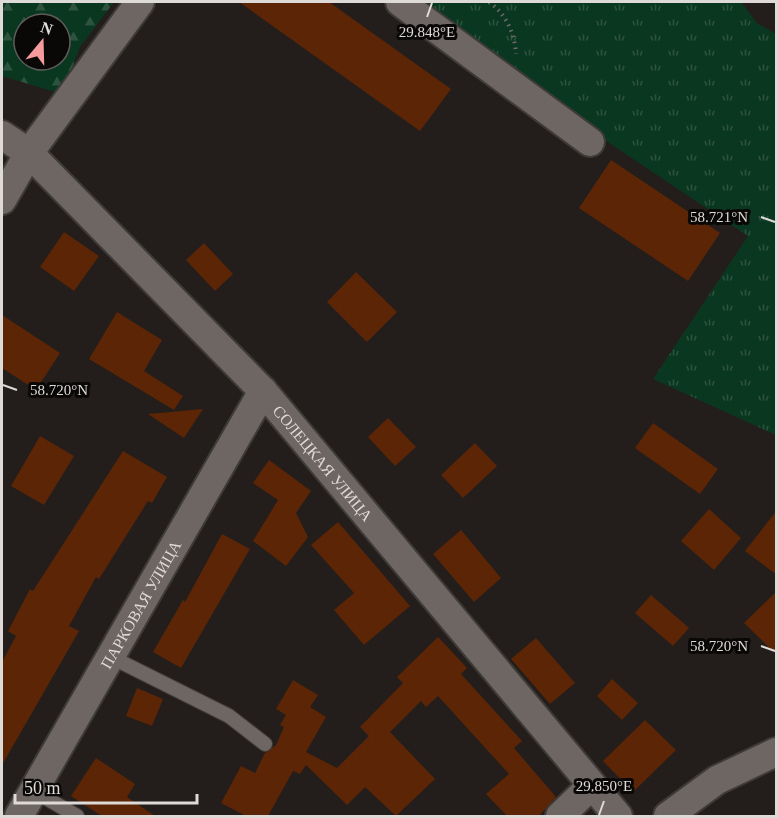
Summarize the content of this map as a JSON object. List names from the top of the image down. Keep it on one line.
{"streets":{"street":["СОЛЕЦКАЯ УЛИЦА","ПАРКОВАЯ УЛИЦА"]},"crossings":[["СОЛЕЦКАЯ УЛИЦА","ПАРКОВАЯ УЛИЦА"]],"scale_bar":"50 m","north":"top","coordinates":["29.848°E","58.721°N","58.720°N","29.850°E"]}
